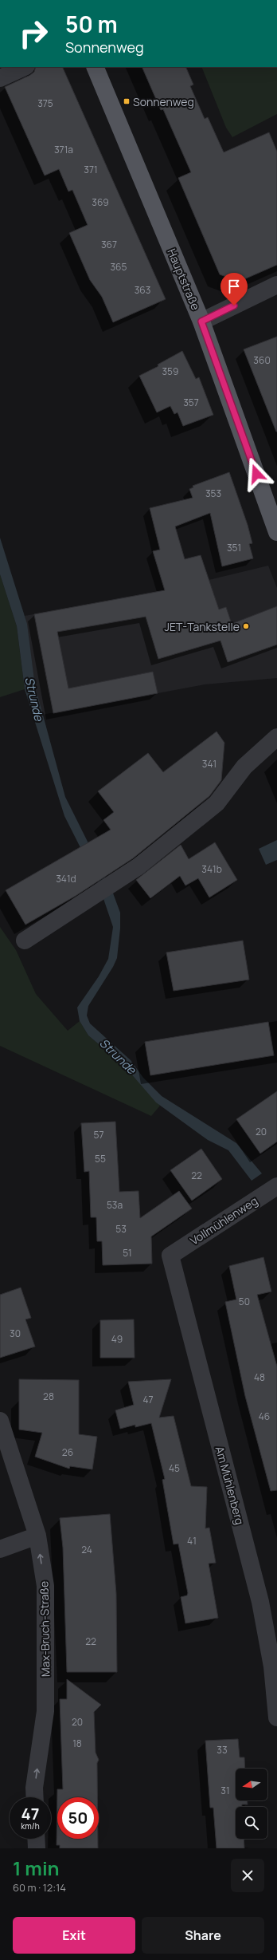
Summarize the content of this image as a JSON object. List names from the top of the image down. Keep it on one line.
{"streets":{"main road":["Hauptstraße"],"street":["Vollmühlenweg","Am Mühlenberg","Max-Bruch-Straße"]},"crossings":[["Vollmühlenweg","Am Mühlenberg"]],"one_way":["Max-Bruch-Straße"],"water":["Strunde"],"places":{"transit":["Sonnenweg"],"other":["JET-Tankstelle"]},"house_numbers":["375","371a","371","369","367","365","363","360","359","357","353","351","341","341b","341d","20","57","55","22","53a","53","51","50","30","49","48","28","47","46","26","45","41","24","22","20","18","33","31"],"north":"left","page":{"turn":["50 m","Sonnenweg"],"speed":"47 km/h","limit":"50","heading":["1 min","60 m · 12:14"],"buttons":["Exit","Share"]}}
